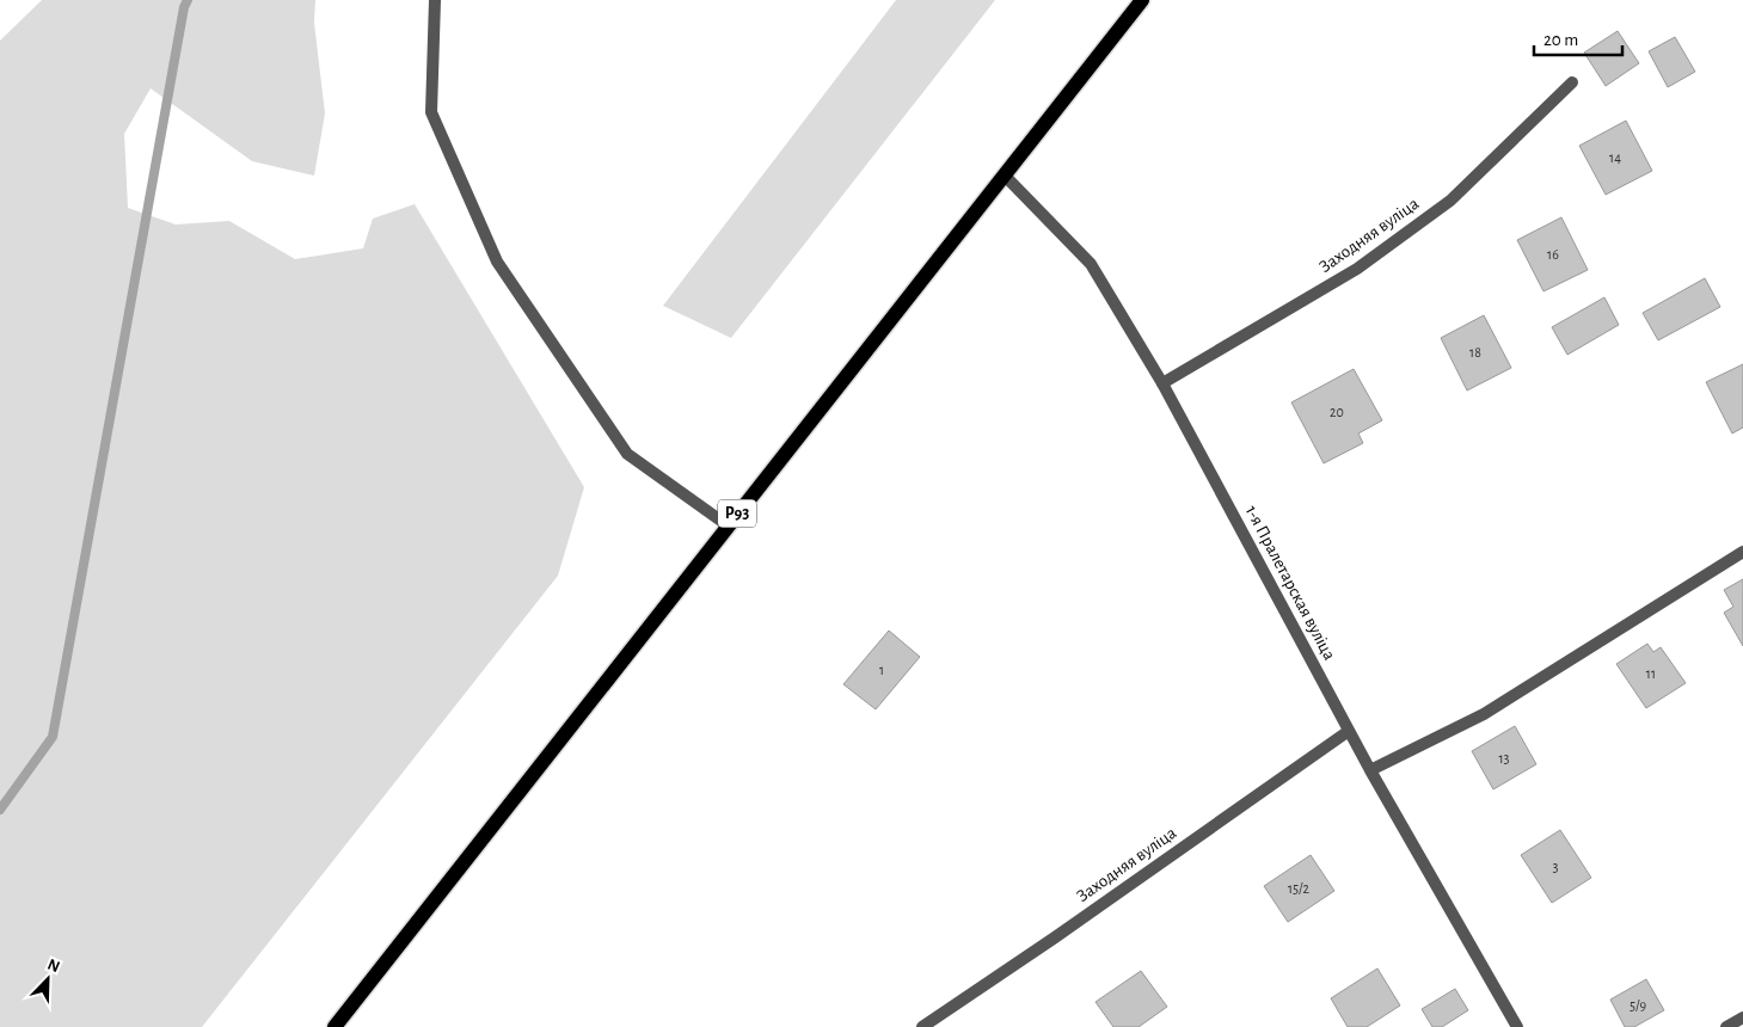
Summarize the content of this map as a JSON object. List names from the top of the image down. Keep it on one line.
{"streets":{"main road":["Р93"],"street":["Заходняя вуліца","1-я Пралетарская вуліца"]},"crossings":[["Заходняя вуліца","1-я Пралетарская вуліца"],["Р93","1-я Пралетарская вуліца"]],"house_numbers":["14","16","18","20","1","11","13","3","15/2","5/9"],"scale_bar":"20 m","north":"top right"}
